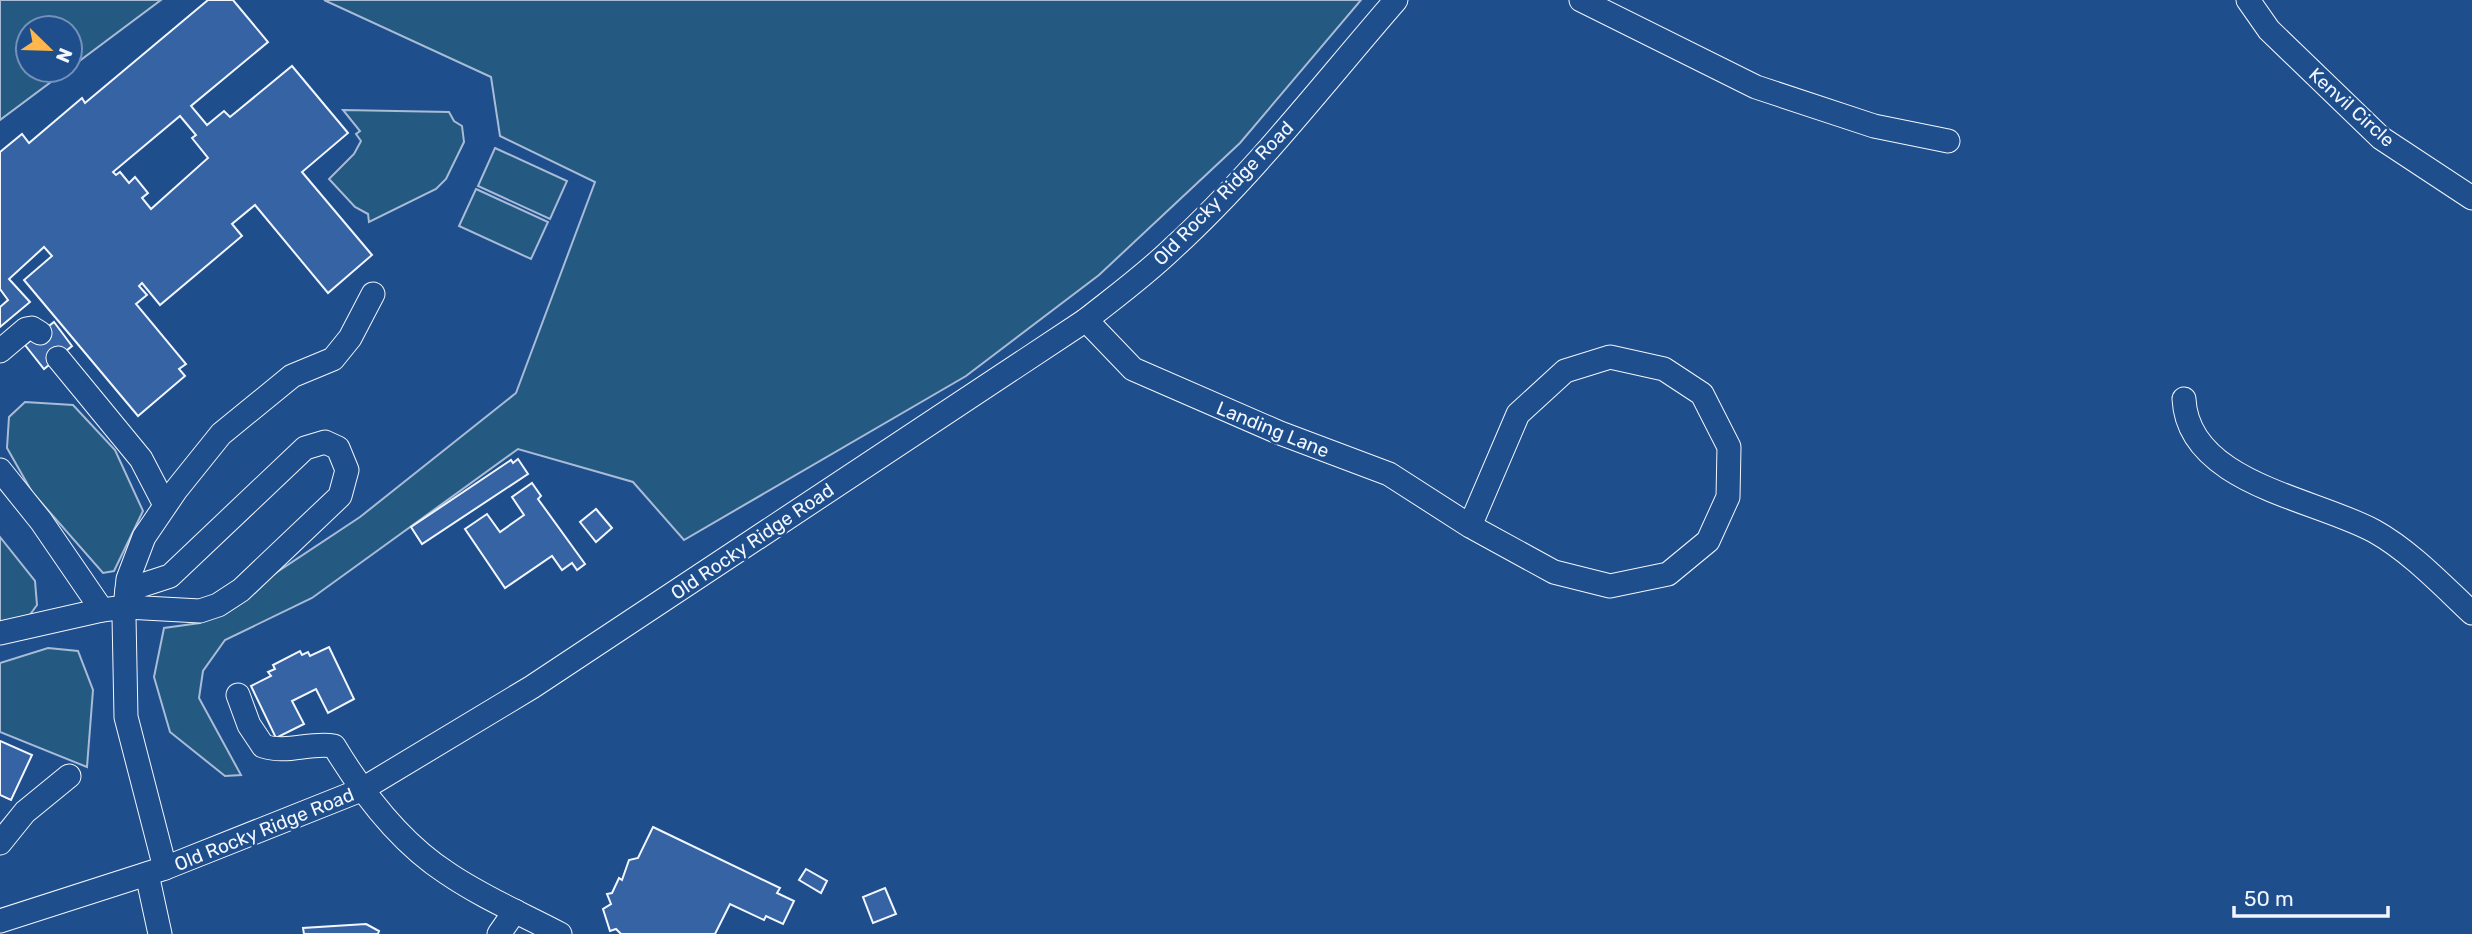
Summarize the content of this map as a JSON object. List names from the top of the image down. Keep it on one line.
{"streets":{"street":["Kenvil Circle","Old Rocky Ridge Road","Landing Lane"]},"crossings":[["Old Rocky Ridge Road","Landing Lane"]],"scale_bar":"50 m","north":"bottom right"}
